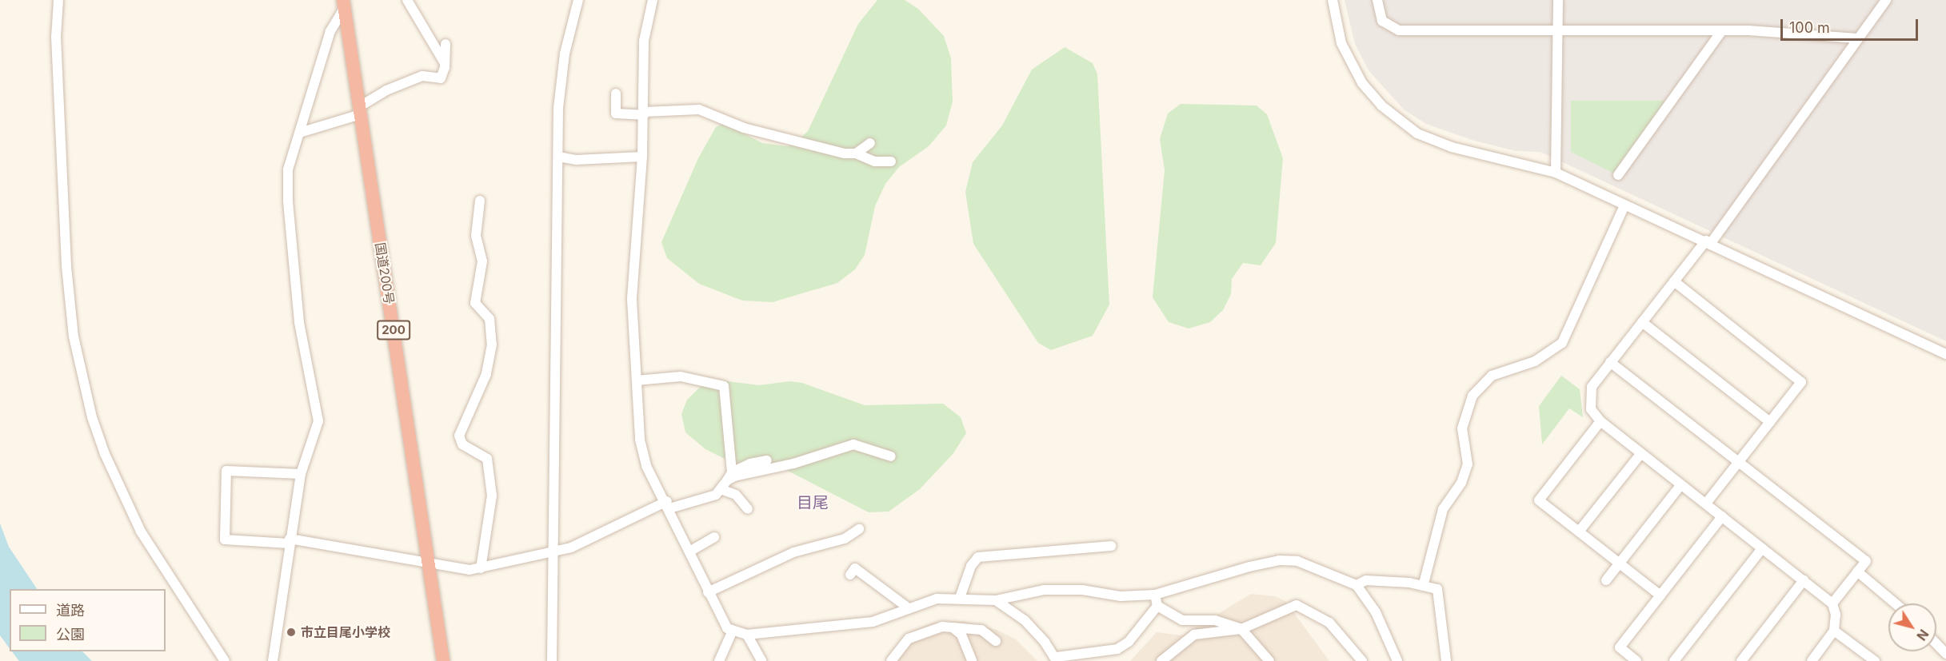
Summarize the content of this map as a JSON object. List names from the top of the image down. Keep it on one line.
{"streets":{"highway":["国道200号","200"]},"districts":["目尾"],"places":["市立目尾小学校"],"legend":["道路","公園"],"scale_bar":"100 m","north":"bottom right"}
